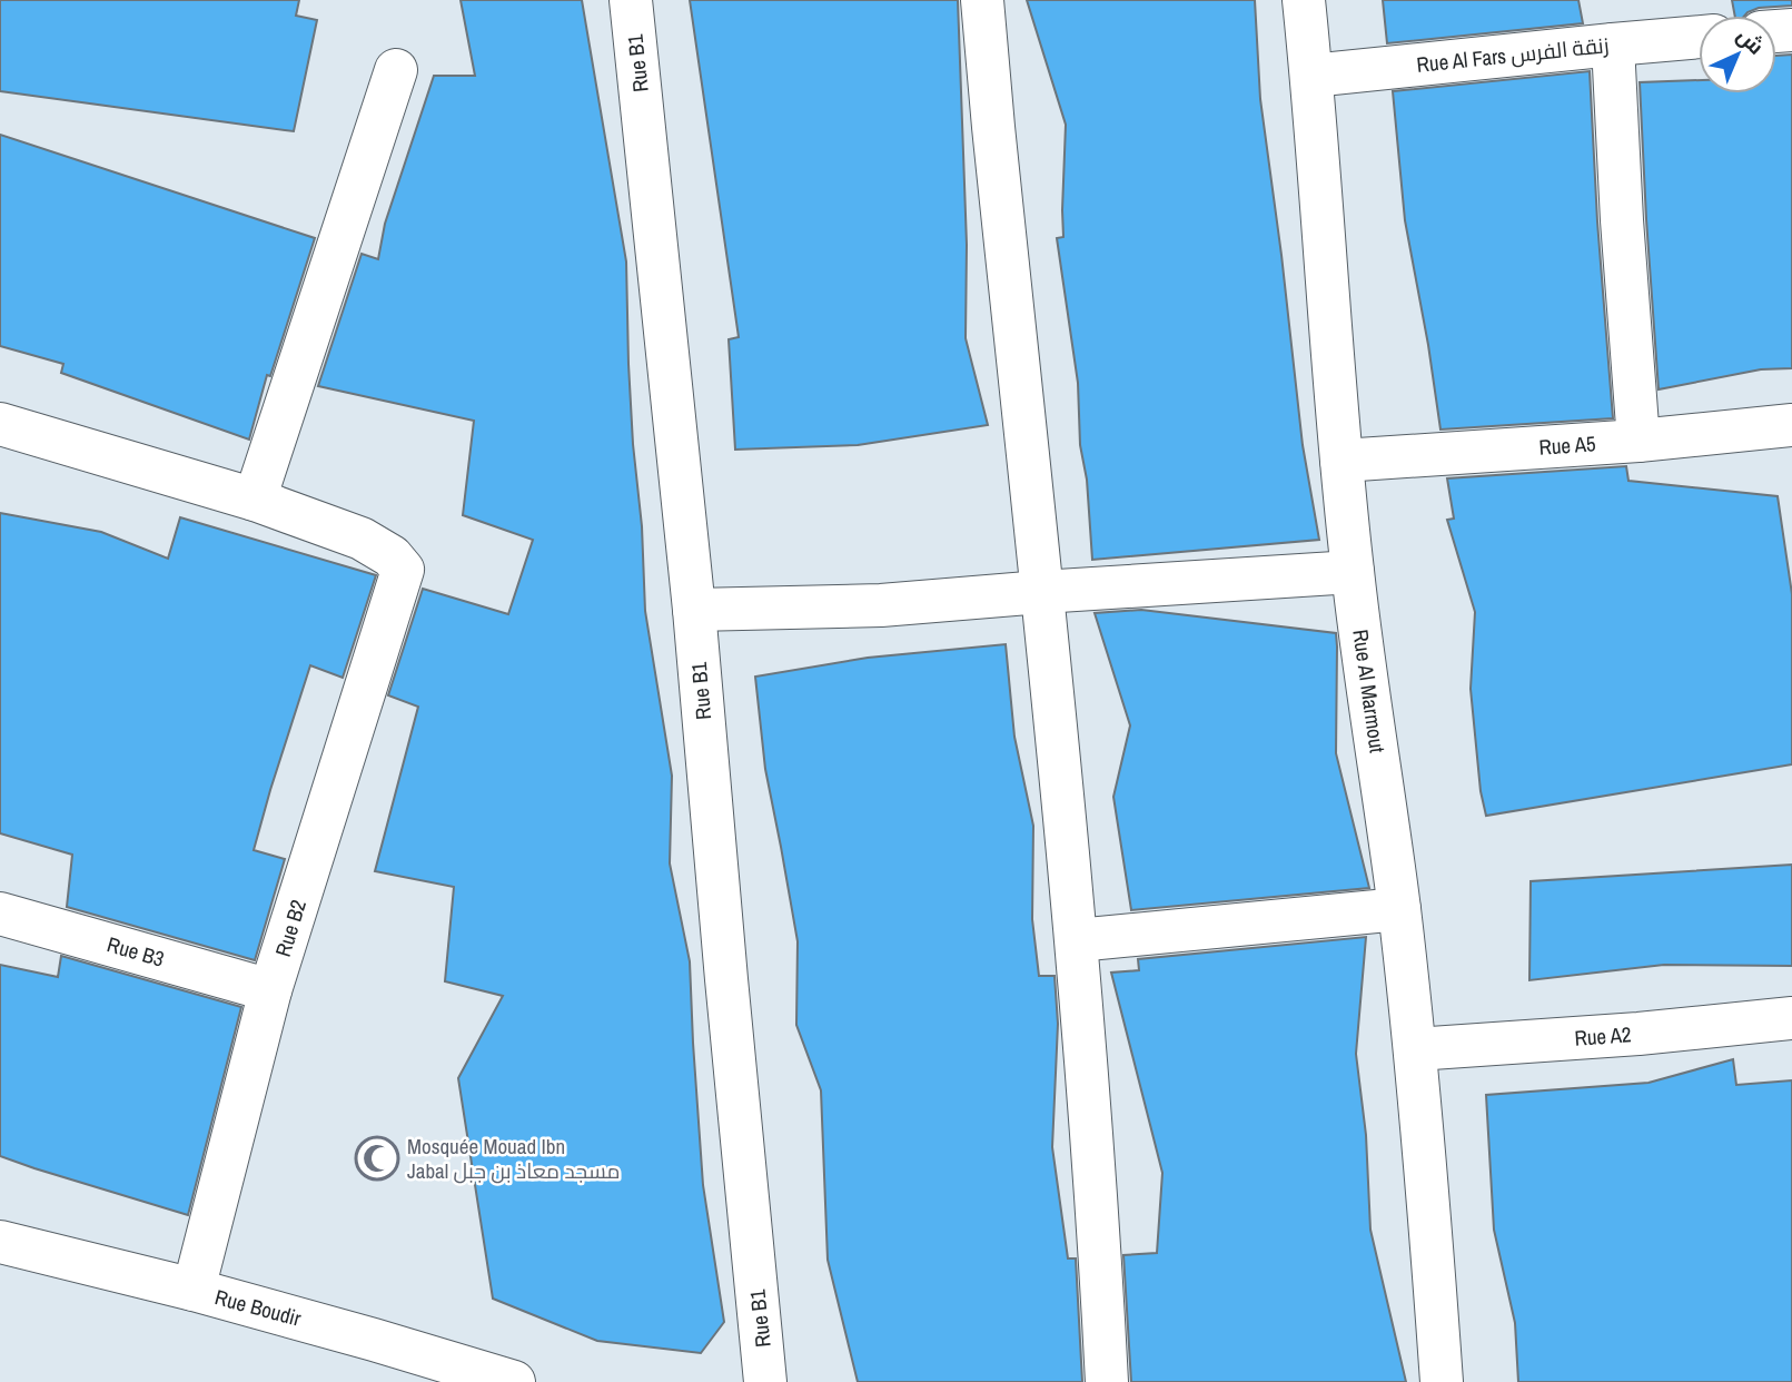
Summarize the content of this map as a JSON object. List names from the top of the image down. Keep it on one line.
{"streets":{"street":["Rue Al Fars زنقة الفرس","Rue B1","Rue A5","Rue Al Marmout","Rue B2","Rue B3","Rue A2","Rue Boudir"]},"crossings":[["Rue Al Fars زنقة الفرس","Rue Al Marmout"],["Rue A5","Rue Al Marmout"],["Rue Al Marmout","Rue A2"],["Rue B2","Rue B3"],["Rue B2","Rue Boudir"]],"places":{"mosque":["Mosquée Mouad Ibn Jabal مسجد معاذ بن جبل"]},"north":"top right"}
